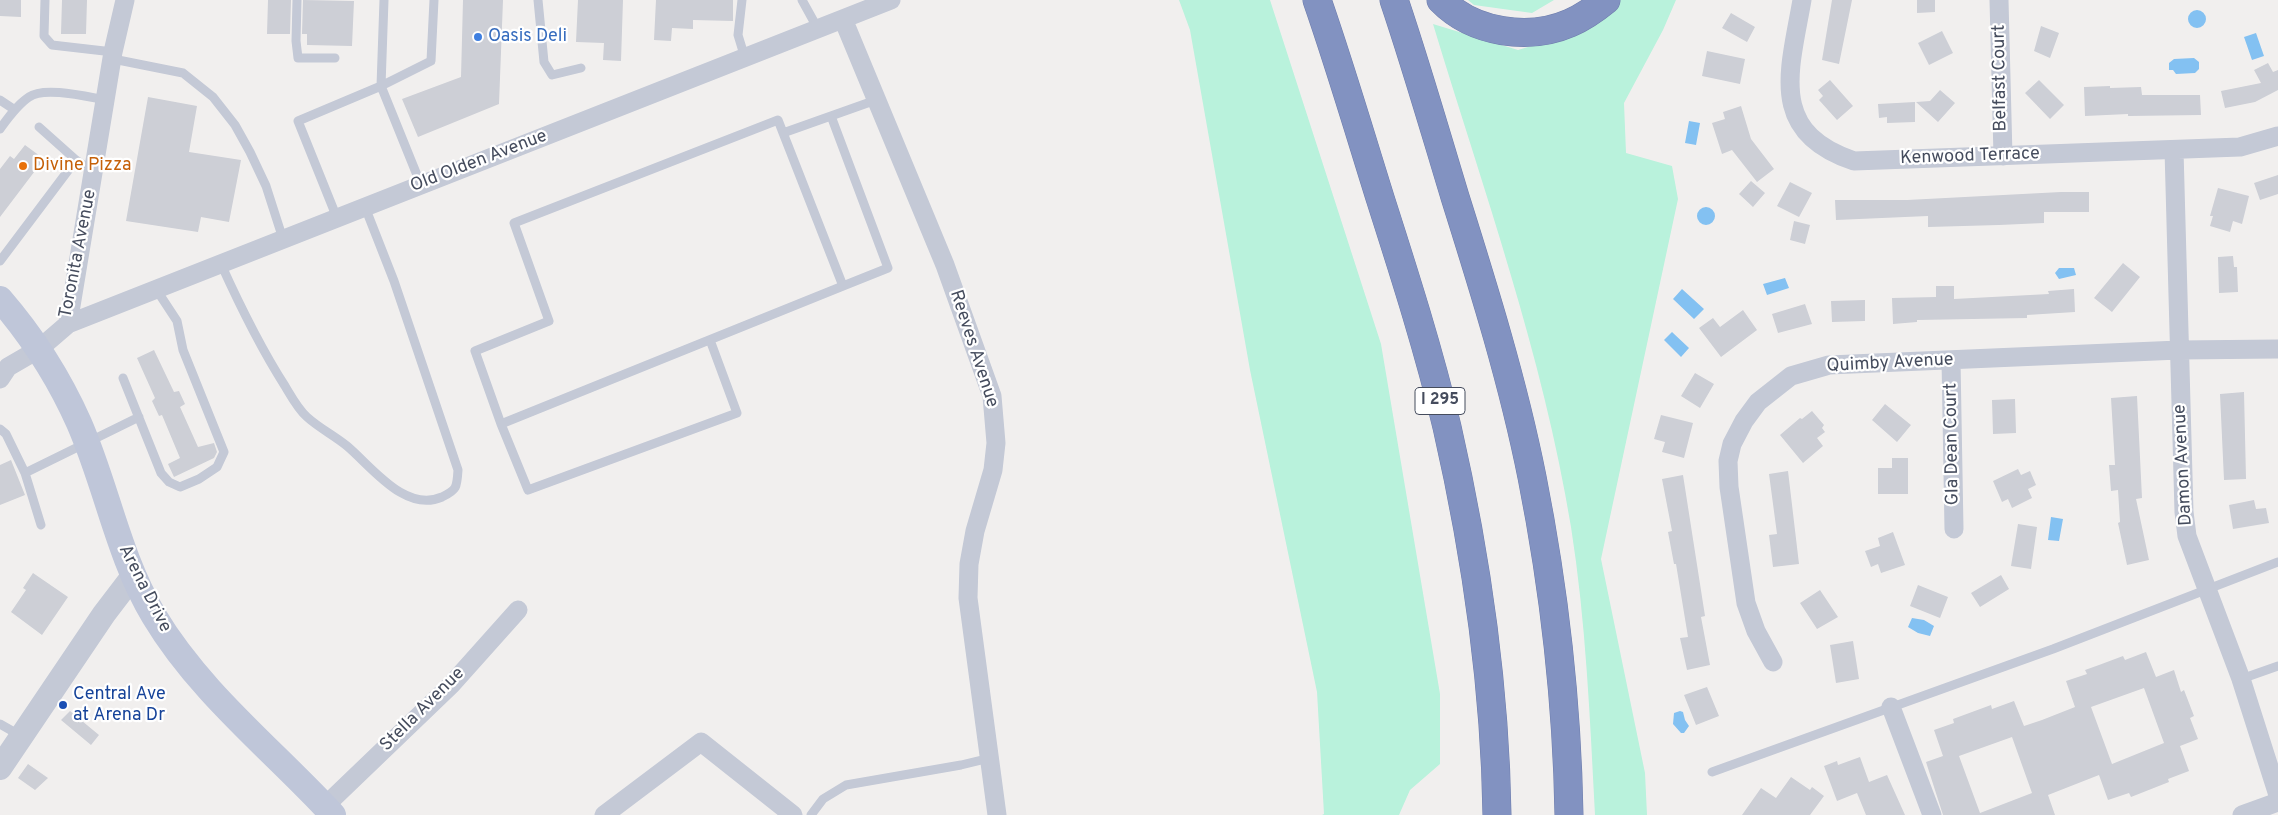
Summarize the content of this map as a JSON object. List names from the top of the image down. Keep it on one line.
{"streets":{"highway":["I 295"],"main road":["Arena Drive"],"street":["Belfast Court","Kenwood Terrace","Old Olden Avenue","Toronita Avenue","Reeves Avenue","Quimby Avenue","Gla Dean Court","Damon Avenue","Stella Avenue"]},"crossings":[["Belfast Court","Kenwood Terrace"],["Kenwood Terrace","Damon Avenue"],["Old Olden Avenue","Toronita Avenue"],["Old Olden Avenue","Reeves Avenue"],["Toronita Avenue","Arena Drive"],["Quimby Avenue","Gla Dean Court"],["Quimby Avenue","Damon Avenue"],["Arena Drive","Stella Avenue"]],"places":["Oasis Deli","Divine Pizza","Central Ave at Arena Dr"]}
